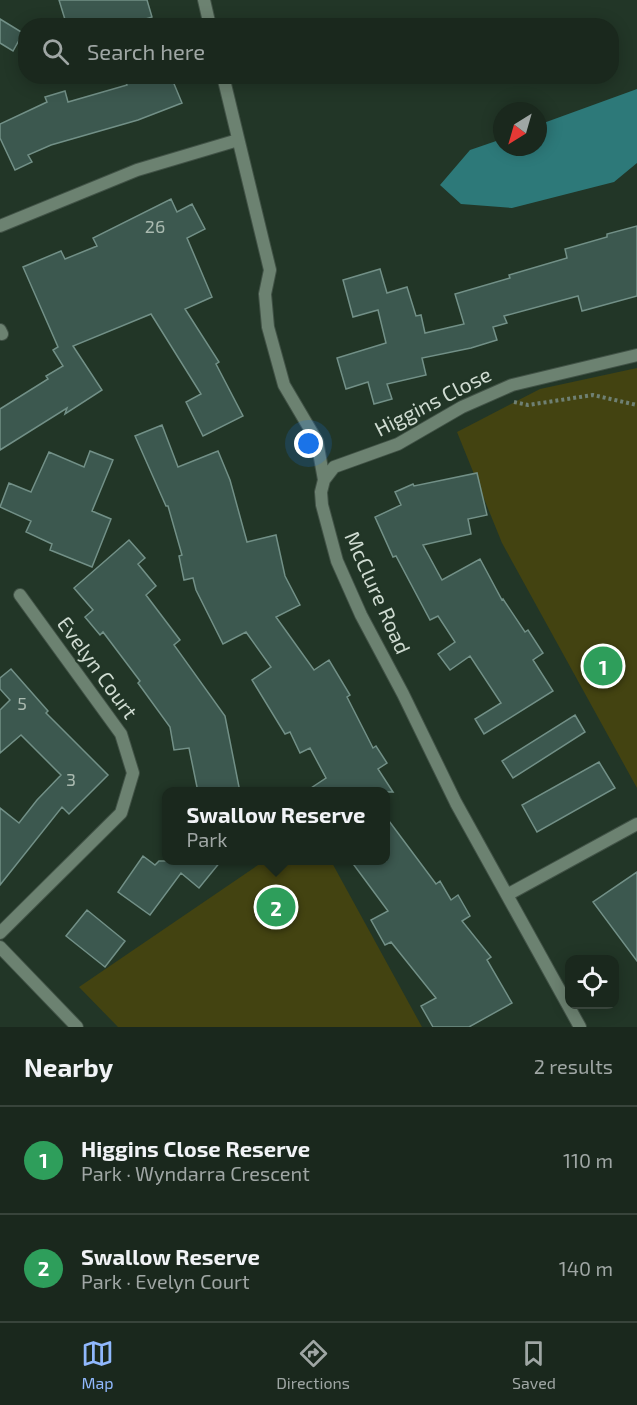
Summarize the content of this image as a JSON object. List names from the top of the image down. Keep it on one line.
{"streets":{"street":["Higgins Close","McClure Road","Evelyn Court"]},"crossings":[["Higgins Close","McClure Road"]],"house_numbers":["26","5","3"],"north":"bottom left","page":{"search":"Search here","pins":["1","2"],"popup":["Swallow Reserve","Park"],"heading":["Nearby","2 results"],"list":[{"mark":"1","name":"Higgins Close Reserve","note":"Park · Wyndarra Crescent","value":"110 m"},{"mark":"2","name":"Swallow Reserve","note":"Park · Evelyn Court","value":"140 m"}],"nav":["Map","Directions","Saved"]}}
